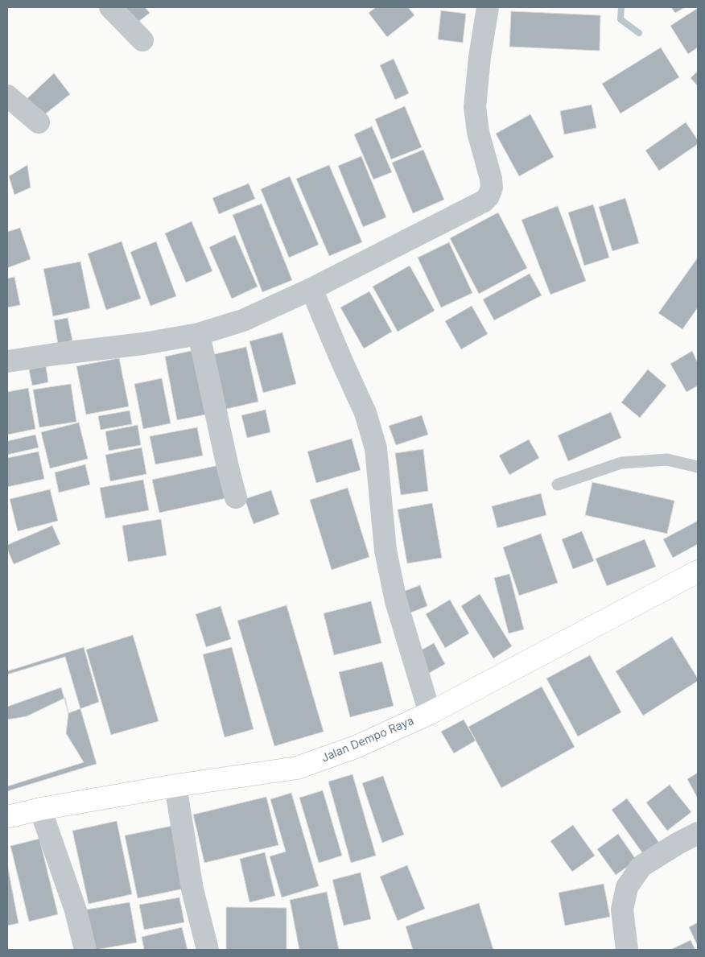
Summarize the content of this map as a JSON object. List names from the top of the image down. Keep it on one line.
{"streets":{"main road":["Jalan Dempo Raya"]}}
